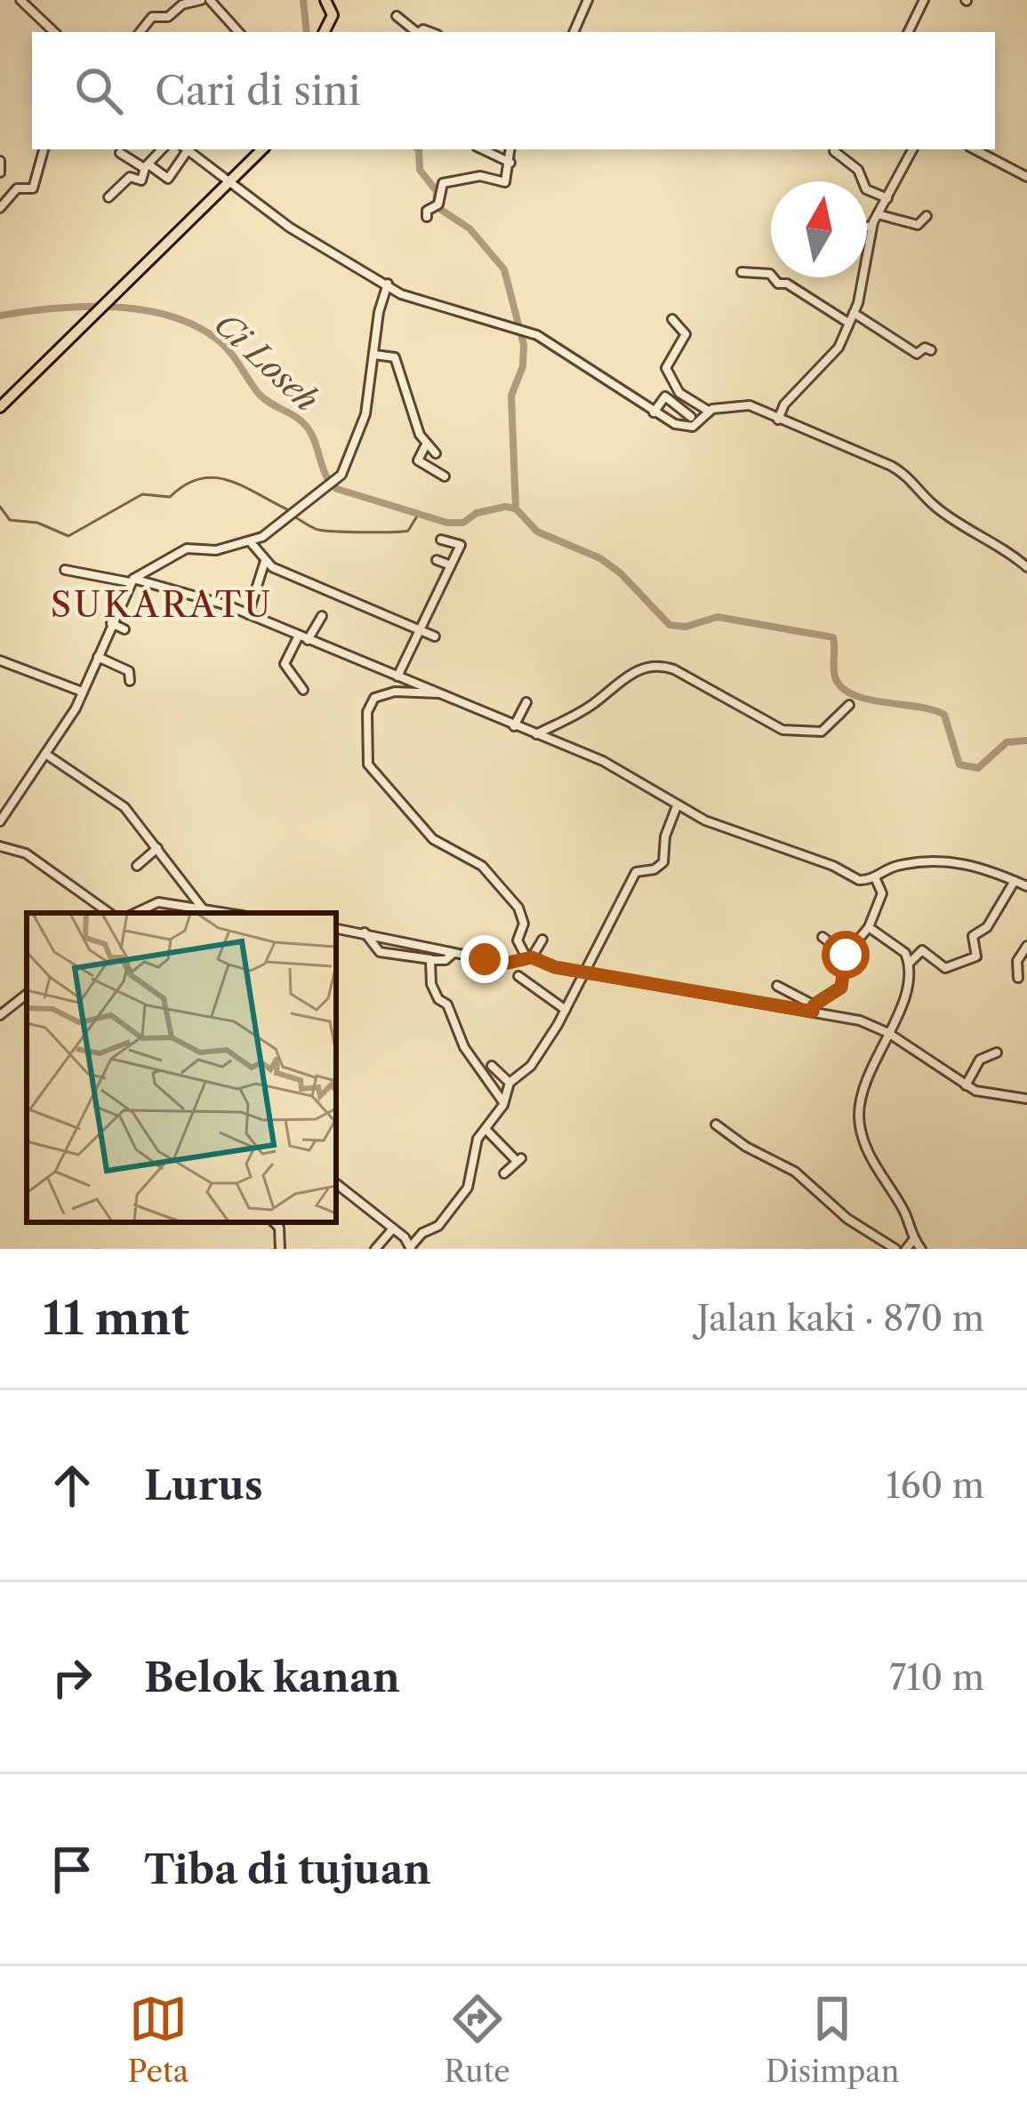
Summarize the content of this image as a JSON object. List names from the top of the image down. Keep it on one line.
{"districts":["SUKARATU"],"water":["Ci Loseh"],"north":"top","page":{"search":"Cari di sini","heading":["11 mnt","Jalan kaki · 870 m"],"list":[["Lurus","160 m"],["Belok kanan","710 m"],"Tiba di tujuan"],"nav":["Peta","Rute","Disimpan"]}}
